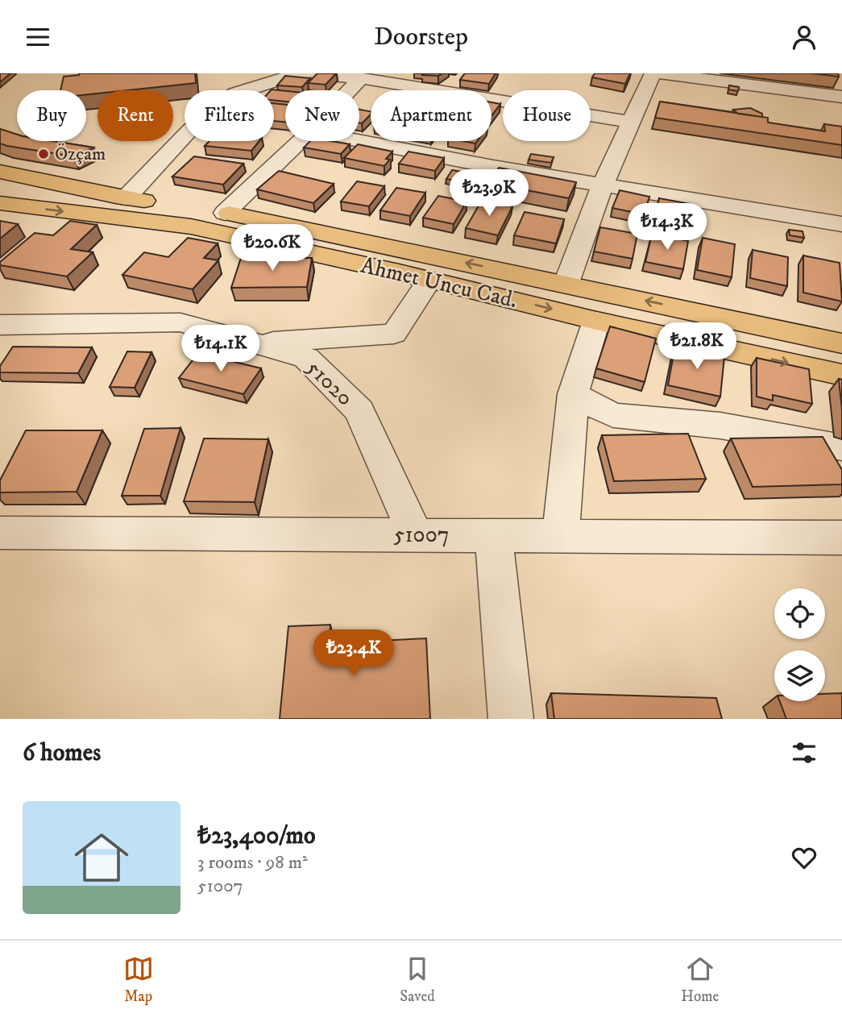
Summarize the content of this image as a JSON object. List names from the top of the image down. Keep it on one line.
{"streets":{"main road":["Ahmet Uncu Cad."],"street":["51020","51007"]},"crossings":[["51020","51007"]],"places":["Özçam"],"page":{"header":"Doorstep","chip":["Buy","Rent","Filters","New","Apartment","House"],"price":["₺23.9K","₺14.3K","₺20.6K","₺21.8K","₺14.1K","₺23.4K"],"heading":"6 homes","list":[{"name":"₺23,400/mo","note":"3 rooms · 98 m² · 51007"}],"tabs":["Map","Saved","Home"]}}
